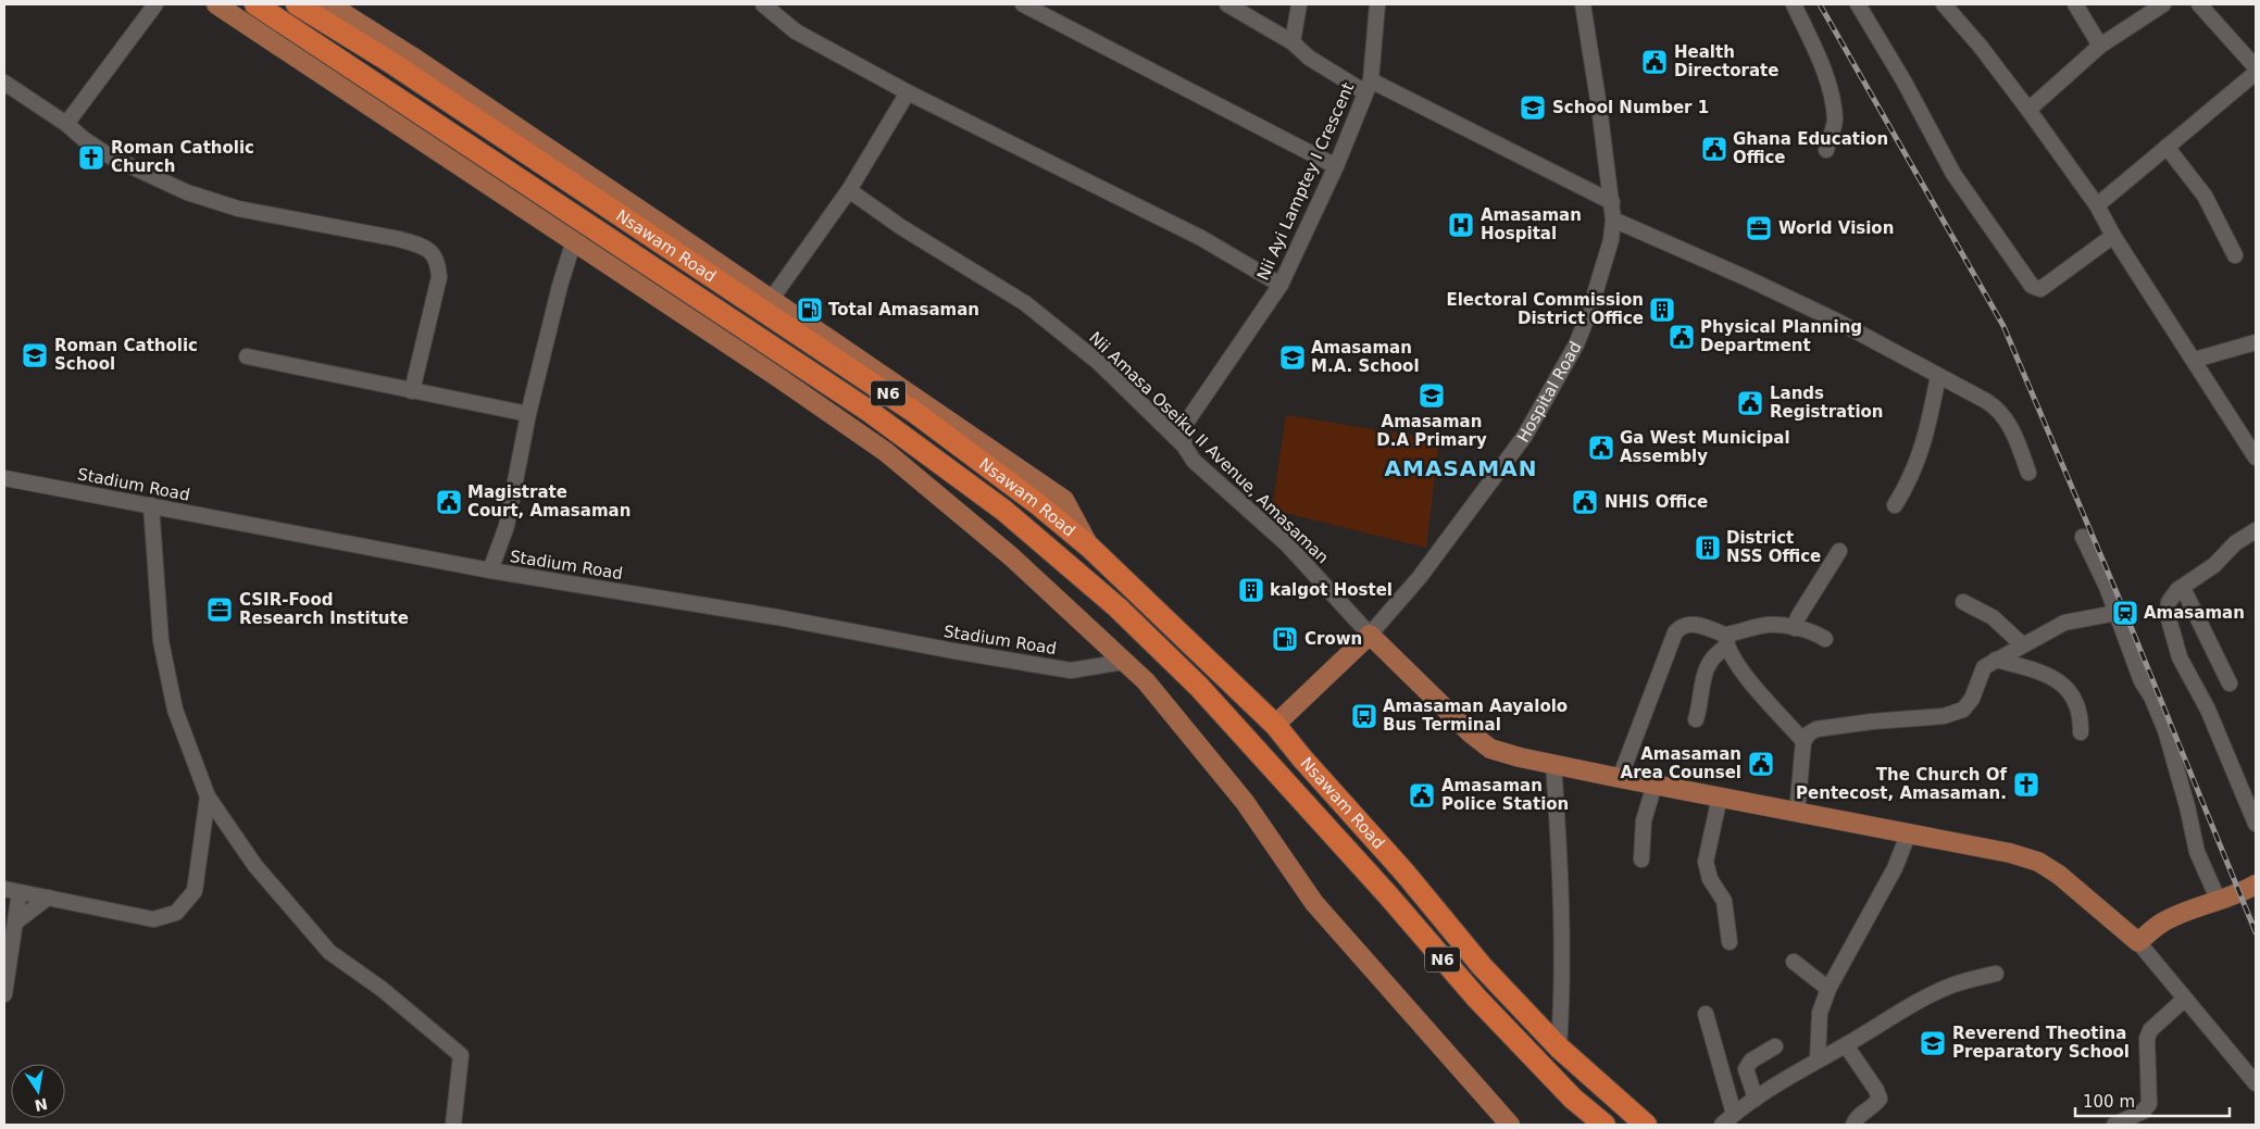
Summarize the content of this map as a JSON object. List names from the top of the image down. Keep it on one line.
{"streets":{"highway":["Nsawam Road","N6"],"main road":["Hospital Road"],"street":["Nii Ayi Lamptey I Crescent","Nii Amasa Oseiku II Avenue, Amasaman","Stadium Road"]},"crossings":[["Nii Ayi Lamptey I Crescent","Nii Amasa Oseiku II Avenue, Amasaman"],["Nsawam Road","Hospital Road"],["Hospital Road","Nii Amasa Oseiku II Avenue, Amasaman"]],"districts":["AMASAMAN"],"places":{"public building":["Health Directorate","Ghana Education Office","Physical Planning Department","Lands Registration","Ga West Municipal Assembly","Magistrate Court, Amasaman","NHIS Office","Amasaman Area Counsel","Amasaman Police Station"],"school or university":["School Number 1","Roman Catholic School","Amasaman M.A. School","Amasaman D.A Primary","Reverend Theotina Preparatory School"],"church":["Roman Catholic Church","The Church Of Pentecost, Amasaman."],"hospital":["Amasaman Hospital"],"office":["World Vision","CSIR-Food Research Institute"],"fuel station":["Total Amasaman","Crown"],"building":["Electoral Commission District Office","District NSS Office","kalgot Hostel"],"station":["Amasaman"],"bus stop":["Amasaman Aayalolo Bus Terminal"]},"scale_bar":"100 m","north":"bottom"}
